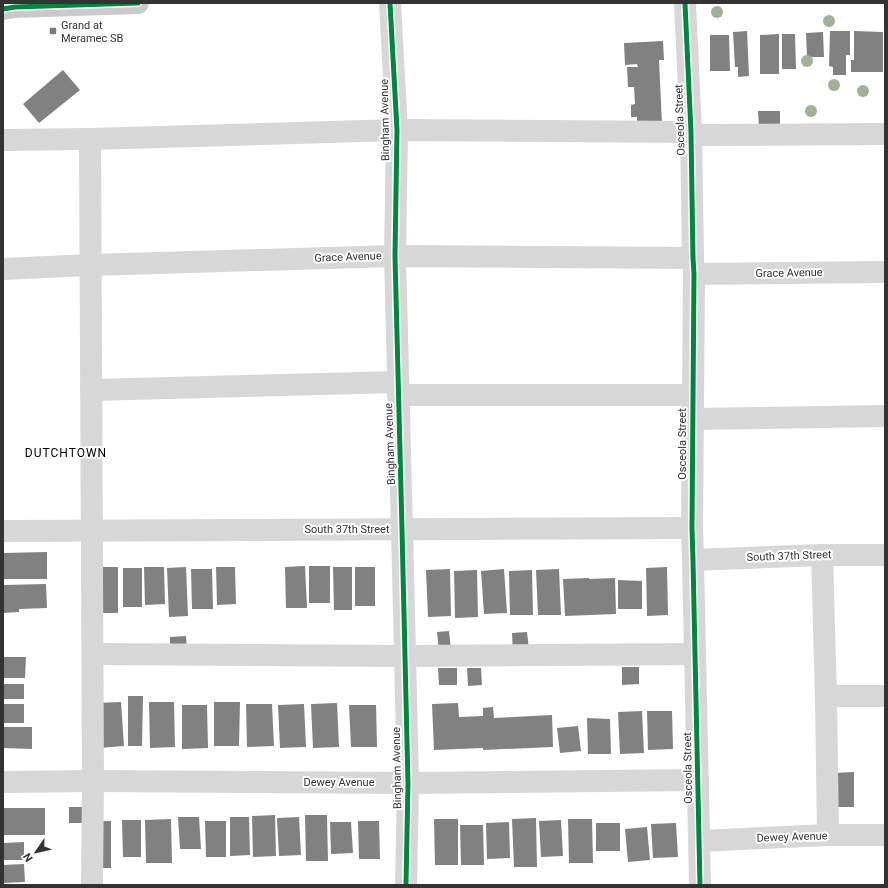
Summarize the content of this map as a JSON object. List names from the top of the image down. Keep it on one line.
{"streets":{"street":["Bingham Avenue","Osceola Street","Grace Avenue","South 37th Street","Dewey Avenue"]},"crossings":[["Bingham Avenue","Grace Avenue"],["Bingham Avenue","South 37th Street"],["Bingham Avenue","Dewey Avenue"],["Osceola Street","Grace Avenue"],["Osceola Street","South 37th Street"],["Osceola Street","Dewey Avenue"]],"districts":["DUTCHTOWN"],"places":{"transit":["Grand at Meramec SB"]},"north":"bottom left"}
